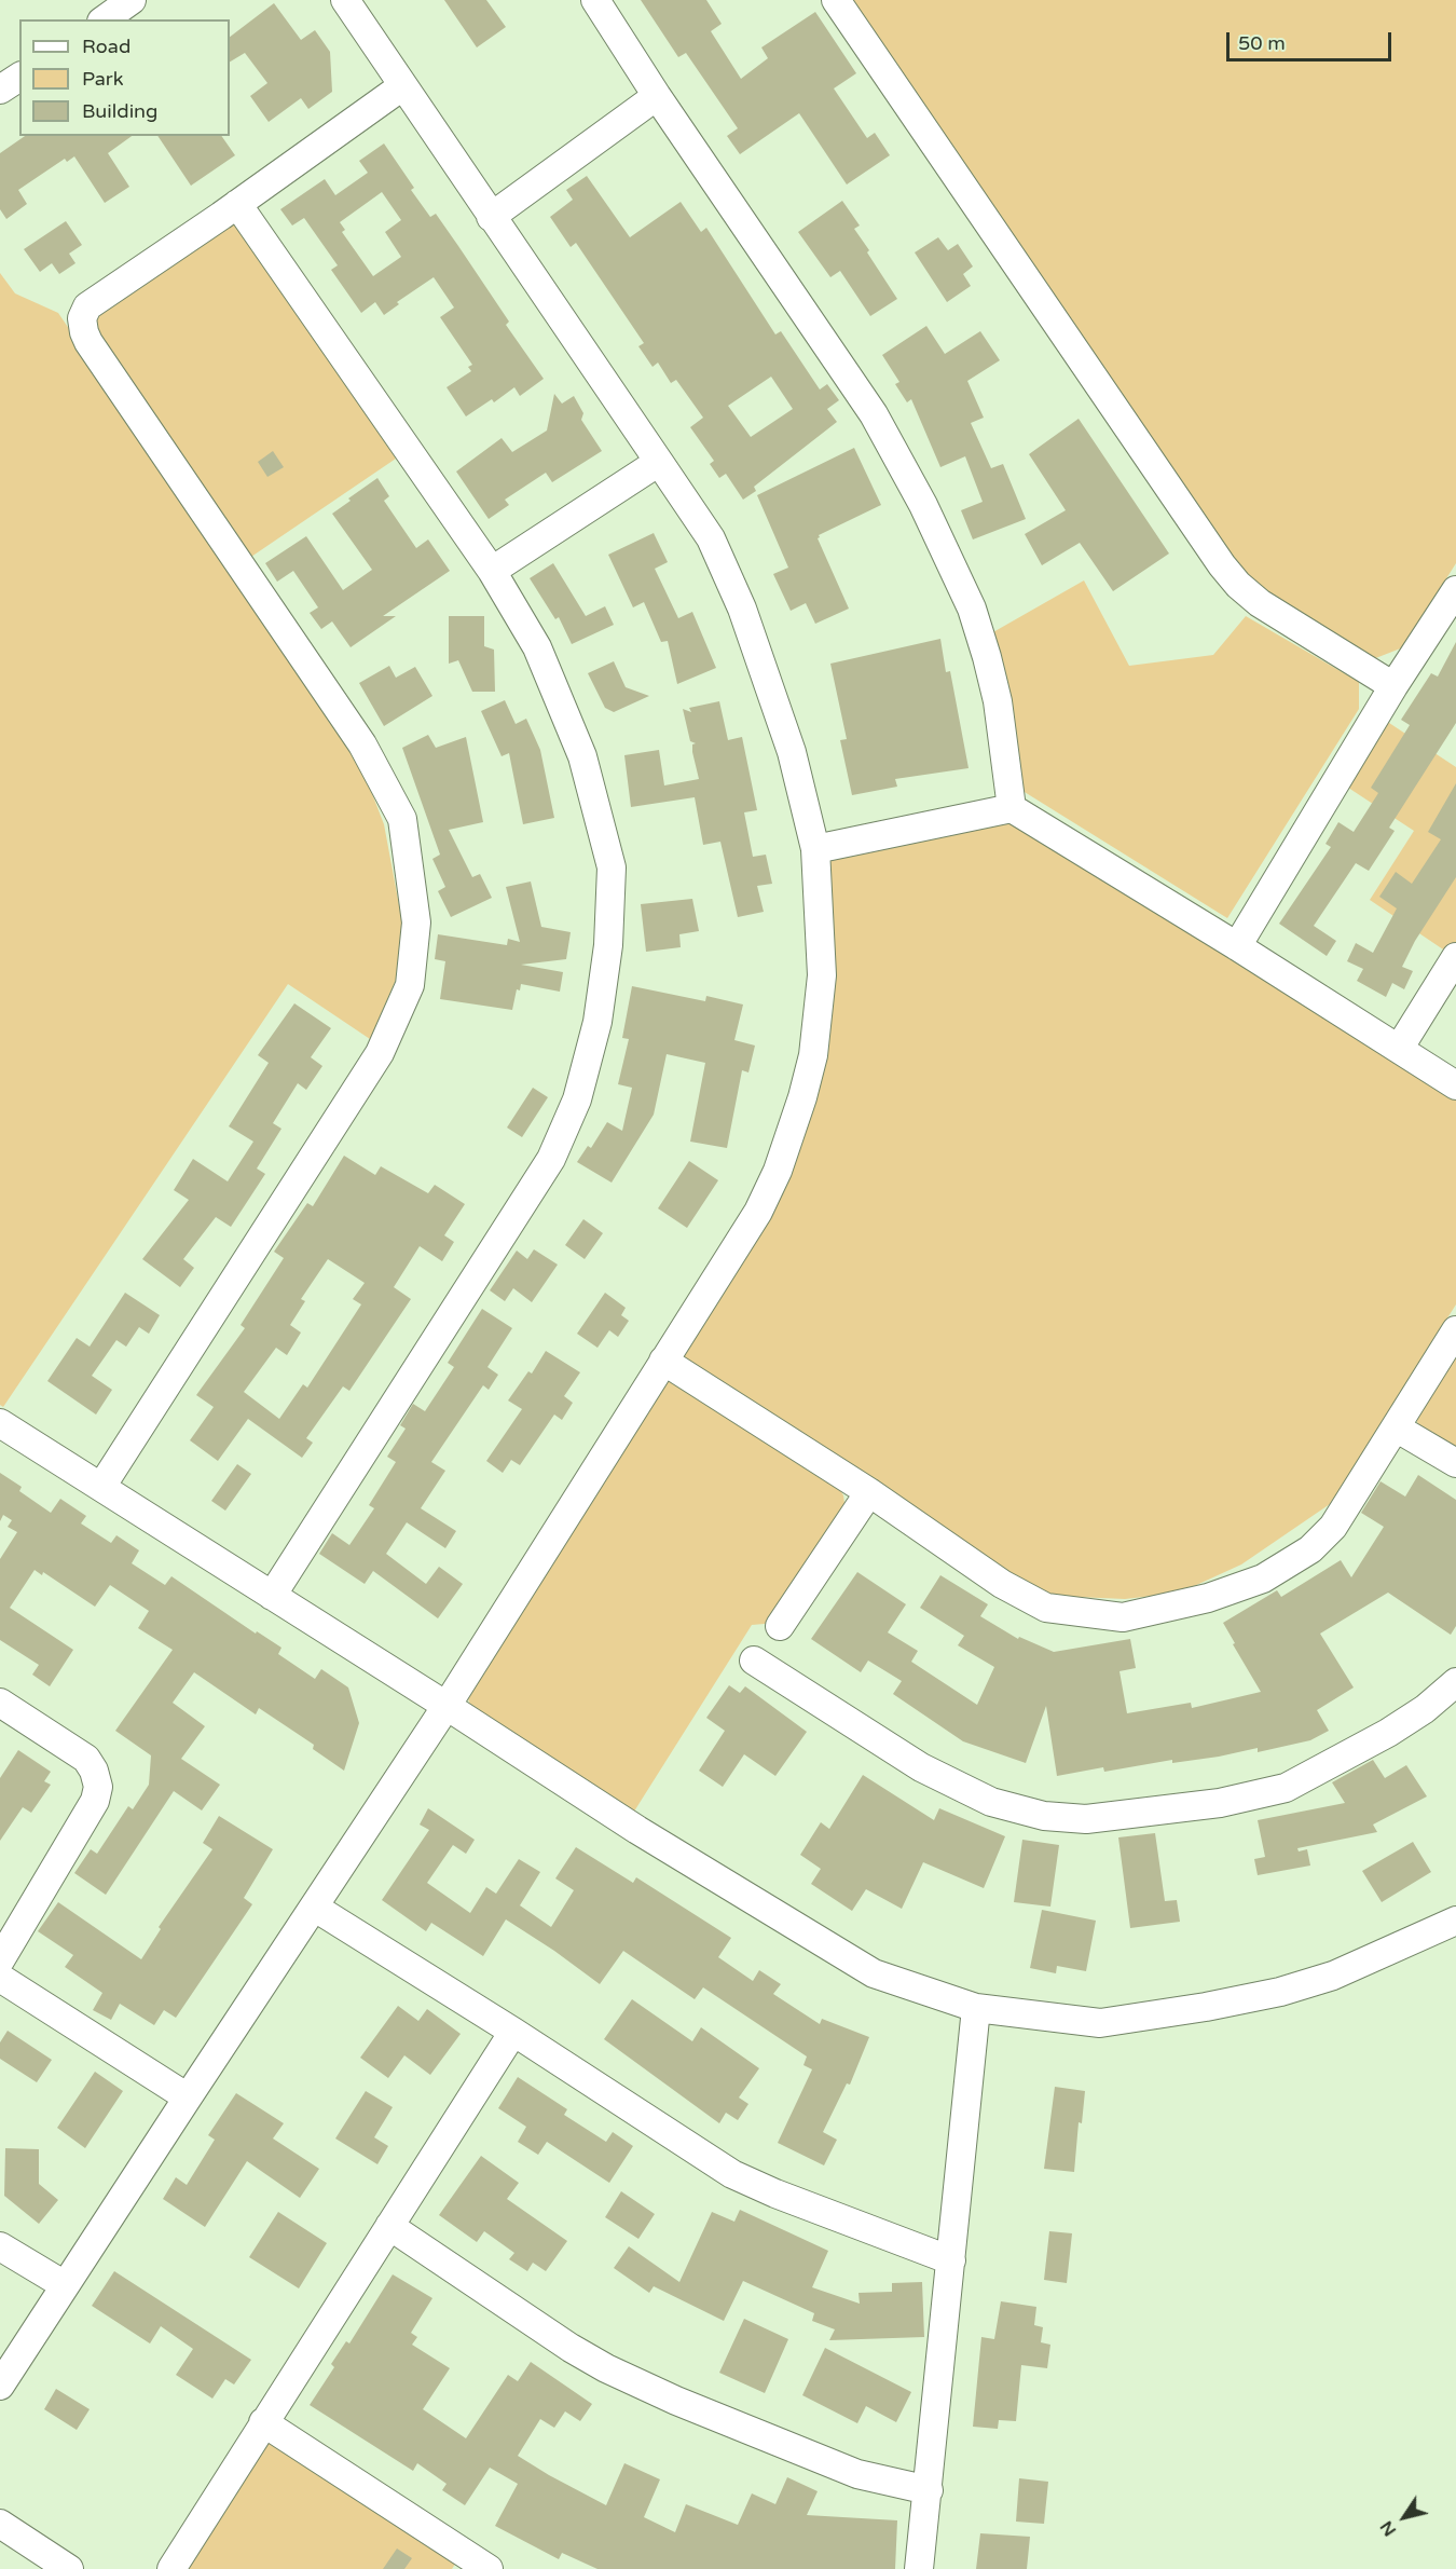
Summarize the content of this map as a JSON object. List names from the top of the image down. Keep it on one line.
{"legend":["Road","Park","Building"],"scale_bar":"50 m","north":"bottom left"}
